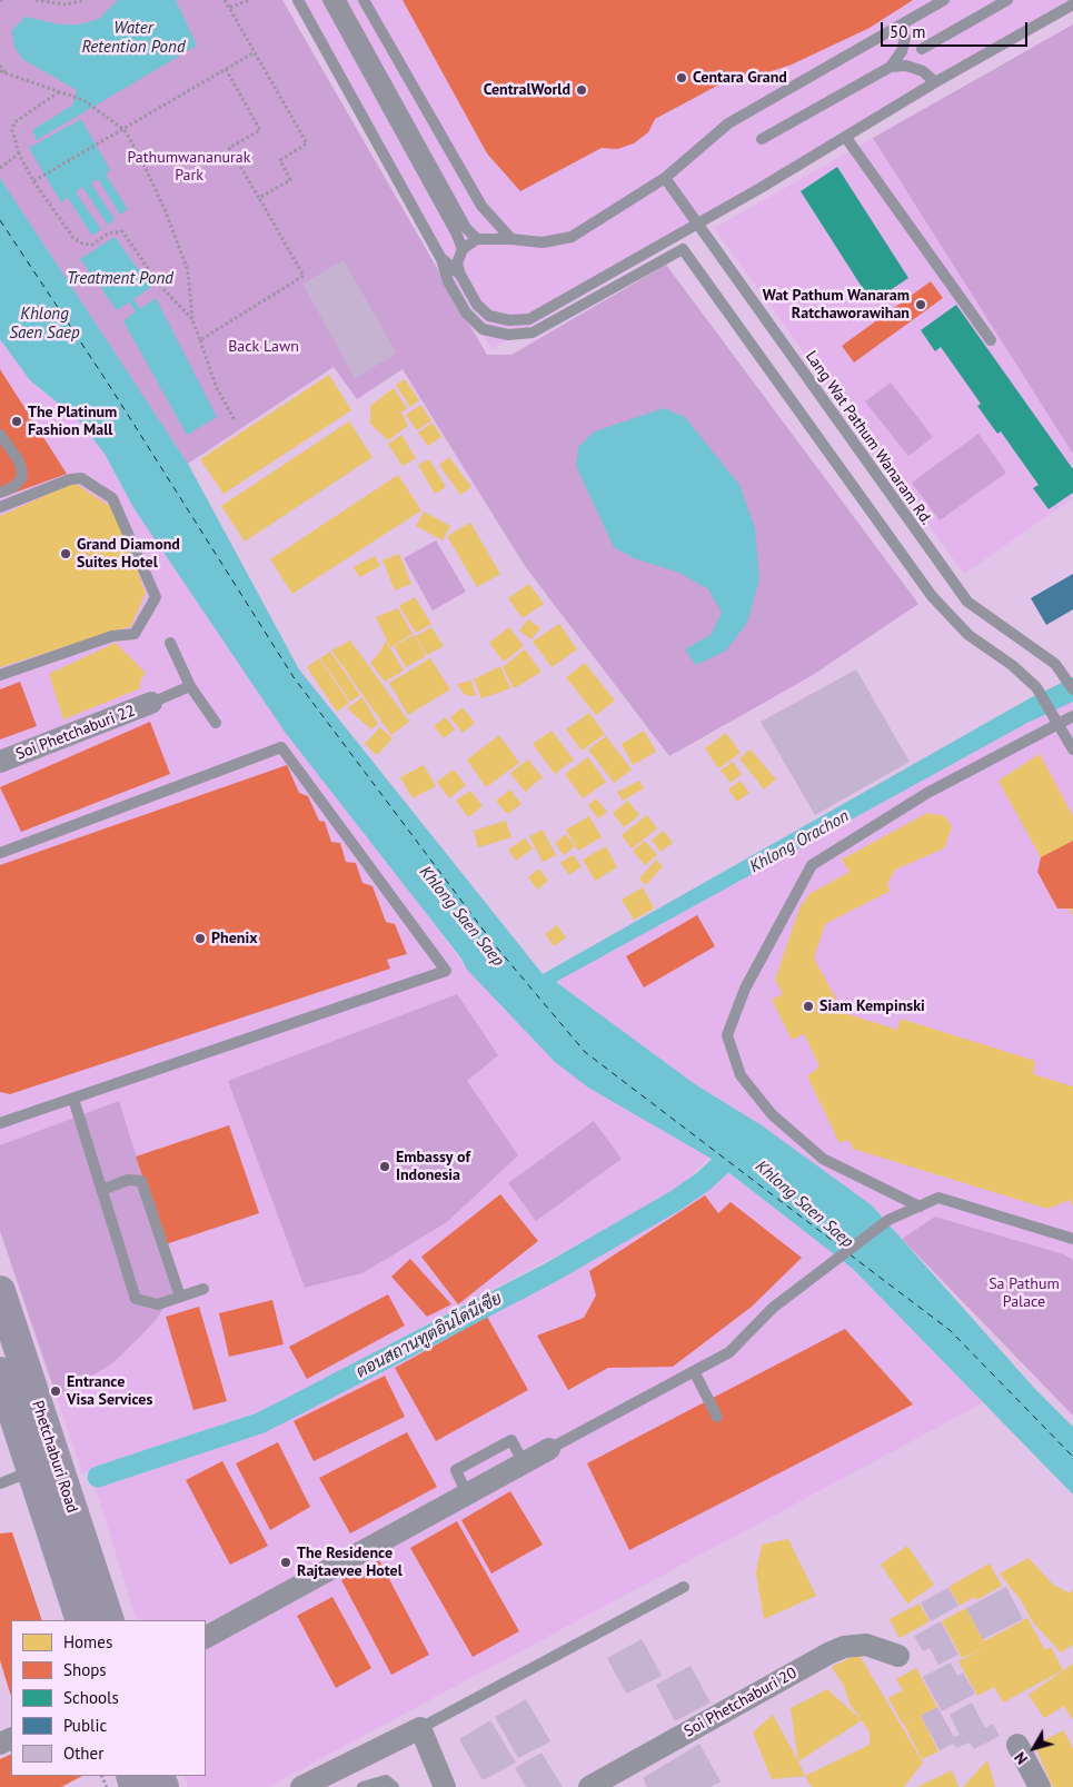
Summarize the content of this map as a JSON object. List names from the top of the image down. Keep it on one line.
{"streets":{"main road":["Phetchaburi Road"],"street":["Soi Phetchaburi 22","Soi Phetchaburi 20"],"lane":["Lang Wat Pathum Wanaram Rd."]},"water":["Water Retention Pond","Treatment Pond","Khlong Saen Saep","Khlong Orachon","ตอนสถานทูตอินโดนีเซีย"],"parks":["Pathumwananurak Park","Back Lawn","Sa Pathum Palace"],"places":["Centara Grand","CentralWorld","Wat Pathum Wanaram Ratchaworawihan","The Platinum Fashion Mall","Grand Diamond Suites Hotel","Phenix","Siam Kempinski","Embassy of Indonesia","Entrance Visa Services","The Residence Rajtaevee Hotel"],"legend":["Homes","Shops","Schools","Public","Other"],"scale_bar":"50 m","north":"bottom left"}
